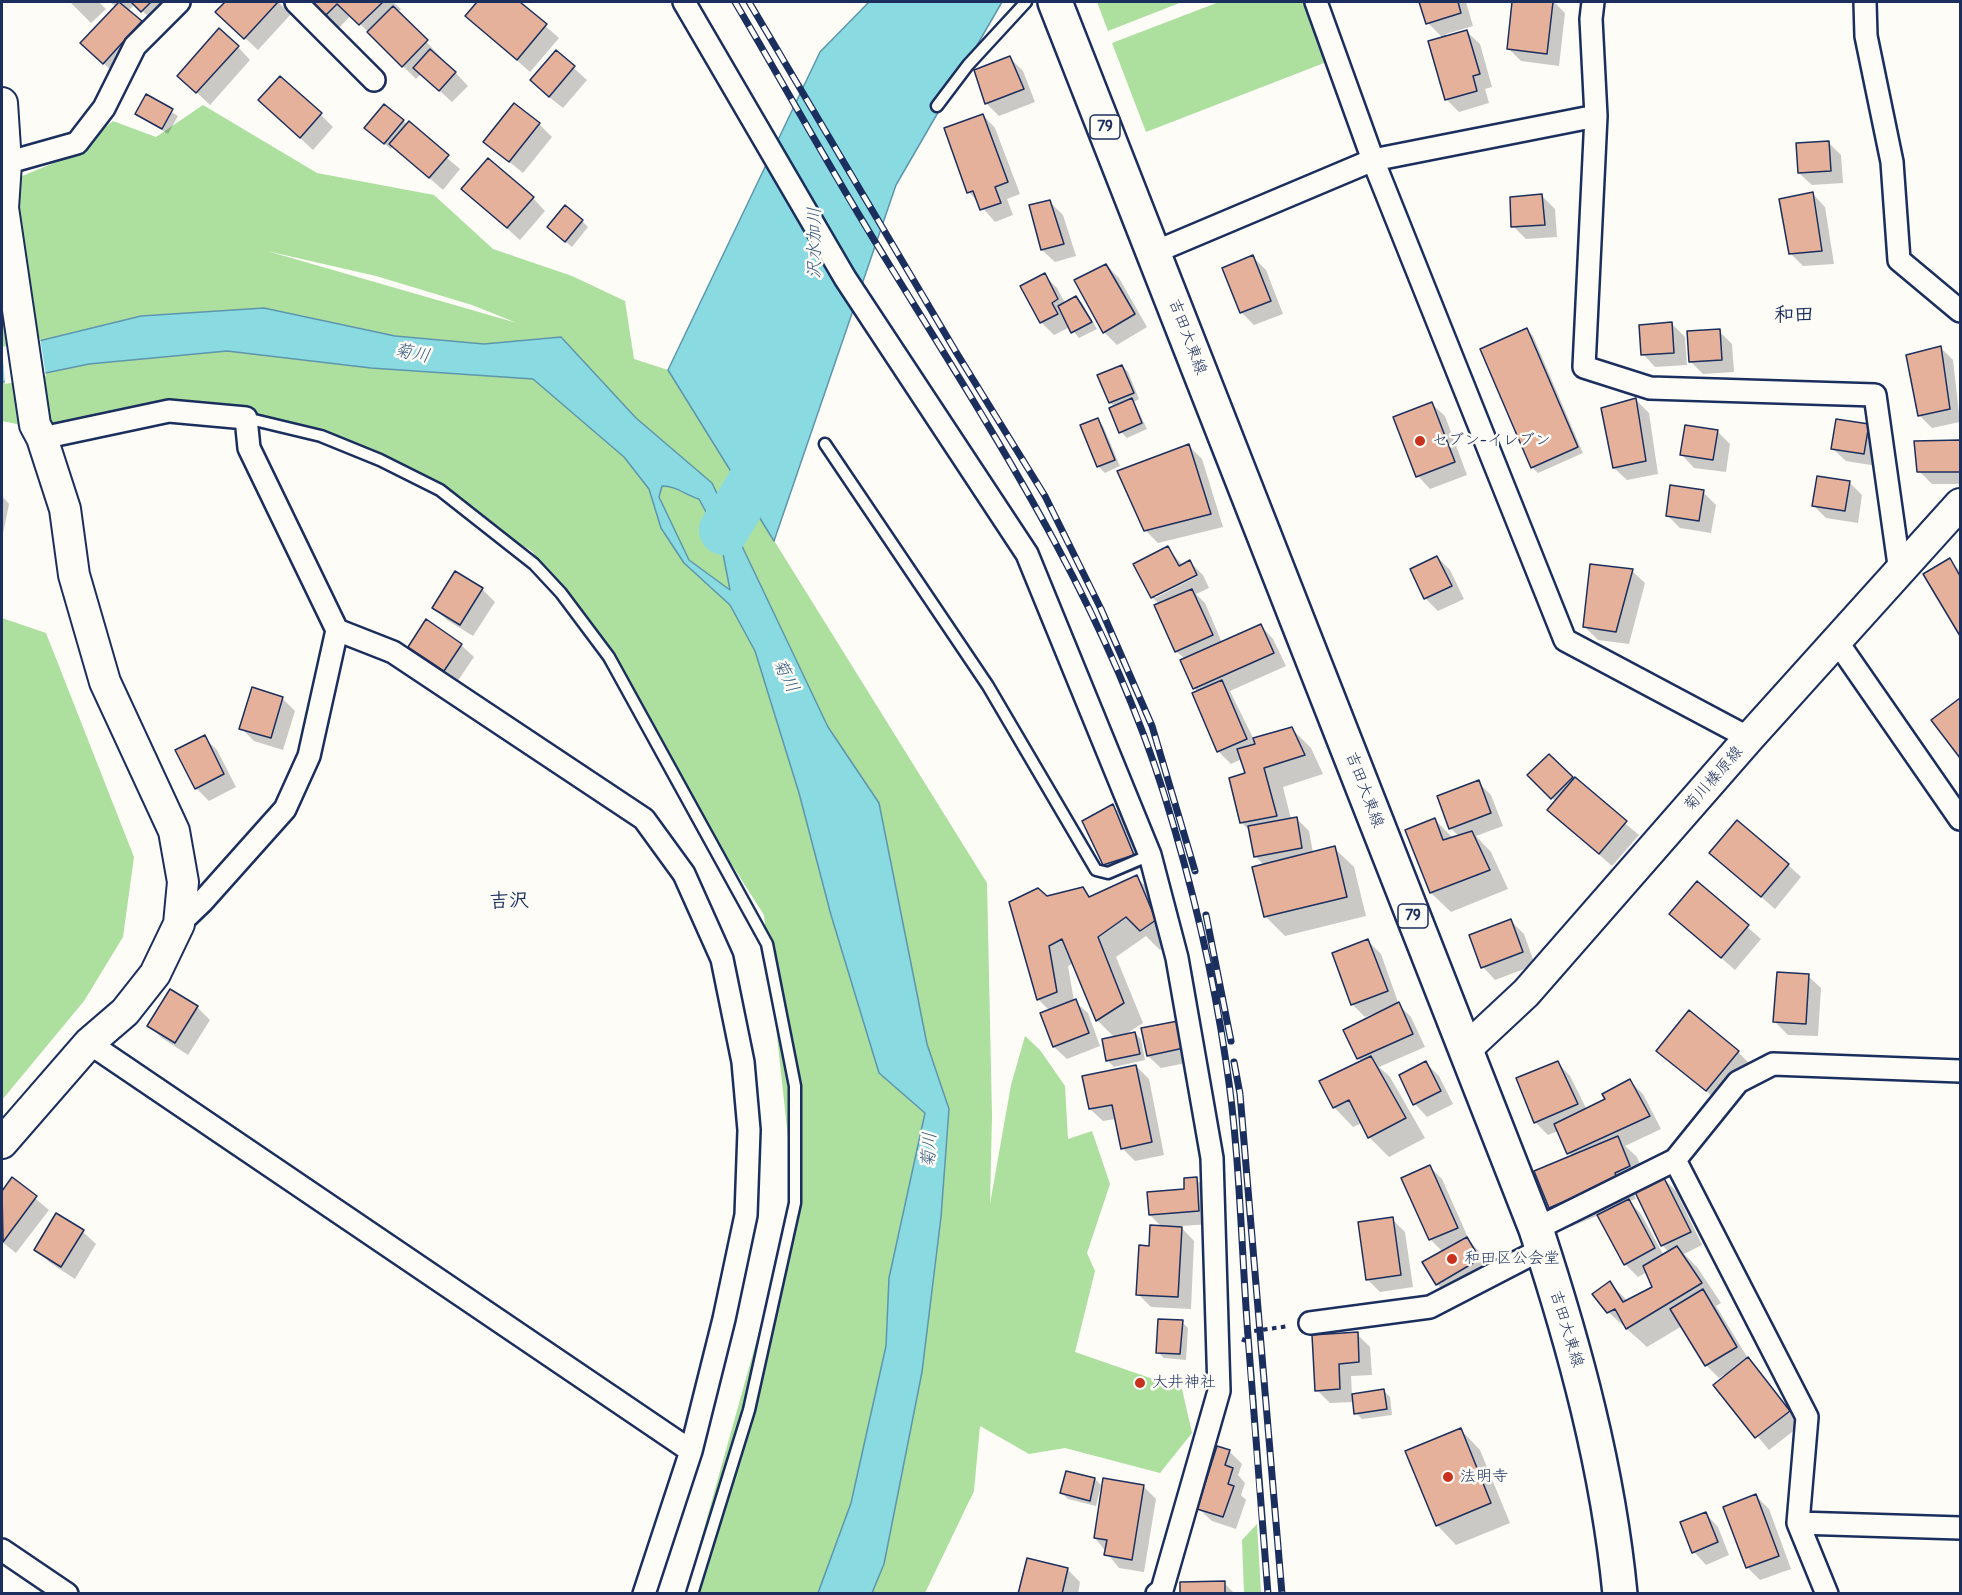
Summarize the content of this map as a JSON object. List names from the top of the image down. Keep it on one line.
{"streets":{"main road":["79","吉田大東線"],"street":["菊川榛原線"]},"crossings":[["吉田大東線","菊川榛原線"]],"districts":["和田","吉沢"],"water":["沢水加川","菊川"],"places":["セブン-イレブン","和田区公会堂","大井神社","法明寺"]}
